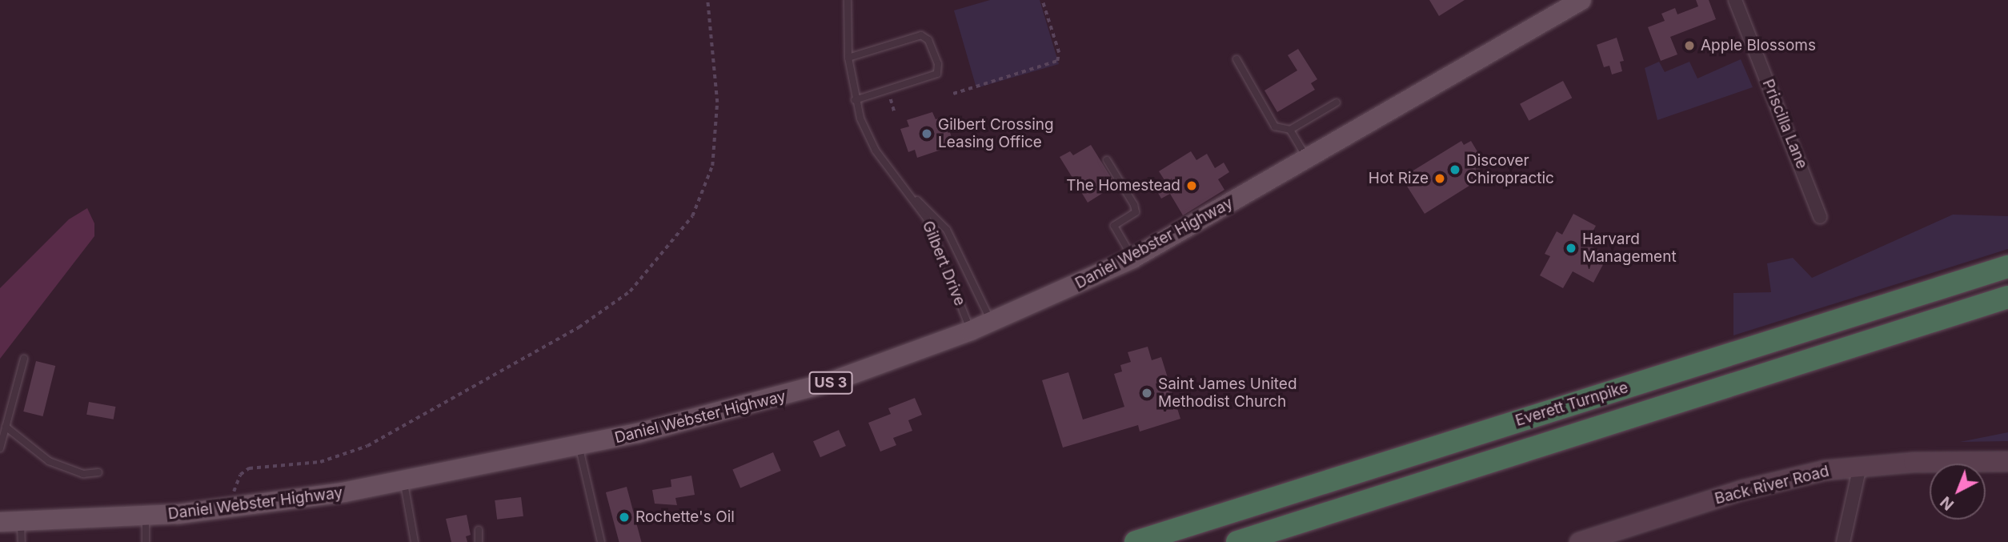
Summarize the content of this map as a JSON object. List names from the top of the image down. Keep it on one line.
{"streets":{"highway":["Everett Turnpike"],"main road":["Daniel Webster Highway","US 3"],"street":["Priscilla Lane","Back River Road"],"lane":["Gilbert Drive"]},"crossings":[["Daniel Webster Highway","Gilbert Drive"]],"places":["Apple Blossoms","Gilbert Crossing Leasing Office","Discover Chiropractic","Hot Rize","The Homestead","Harvard Management","Saint James United Methodist Church","Rochette's Oil"],"north":"bottom left"}
